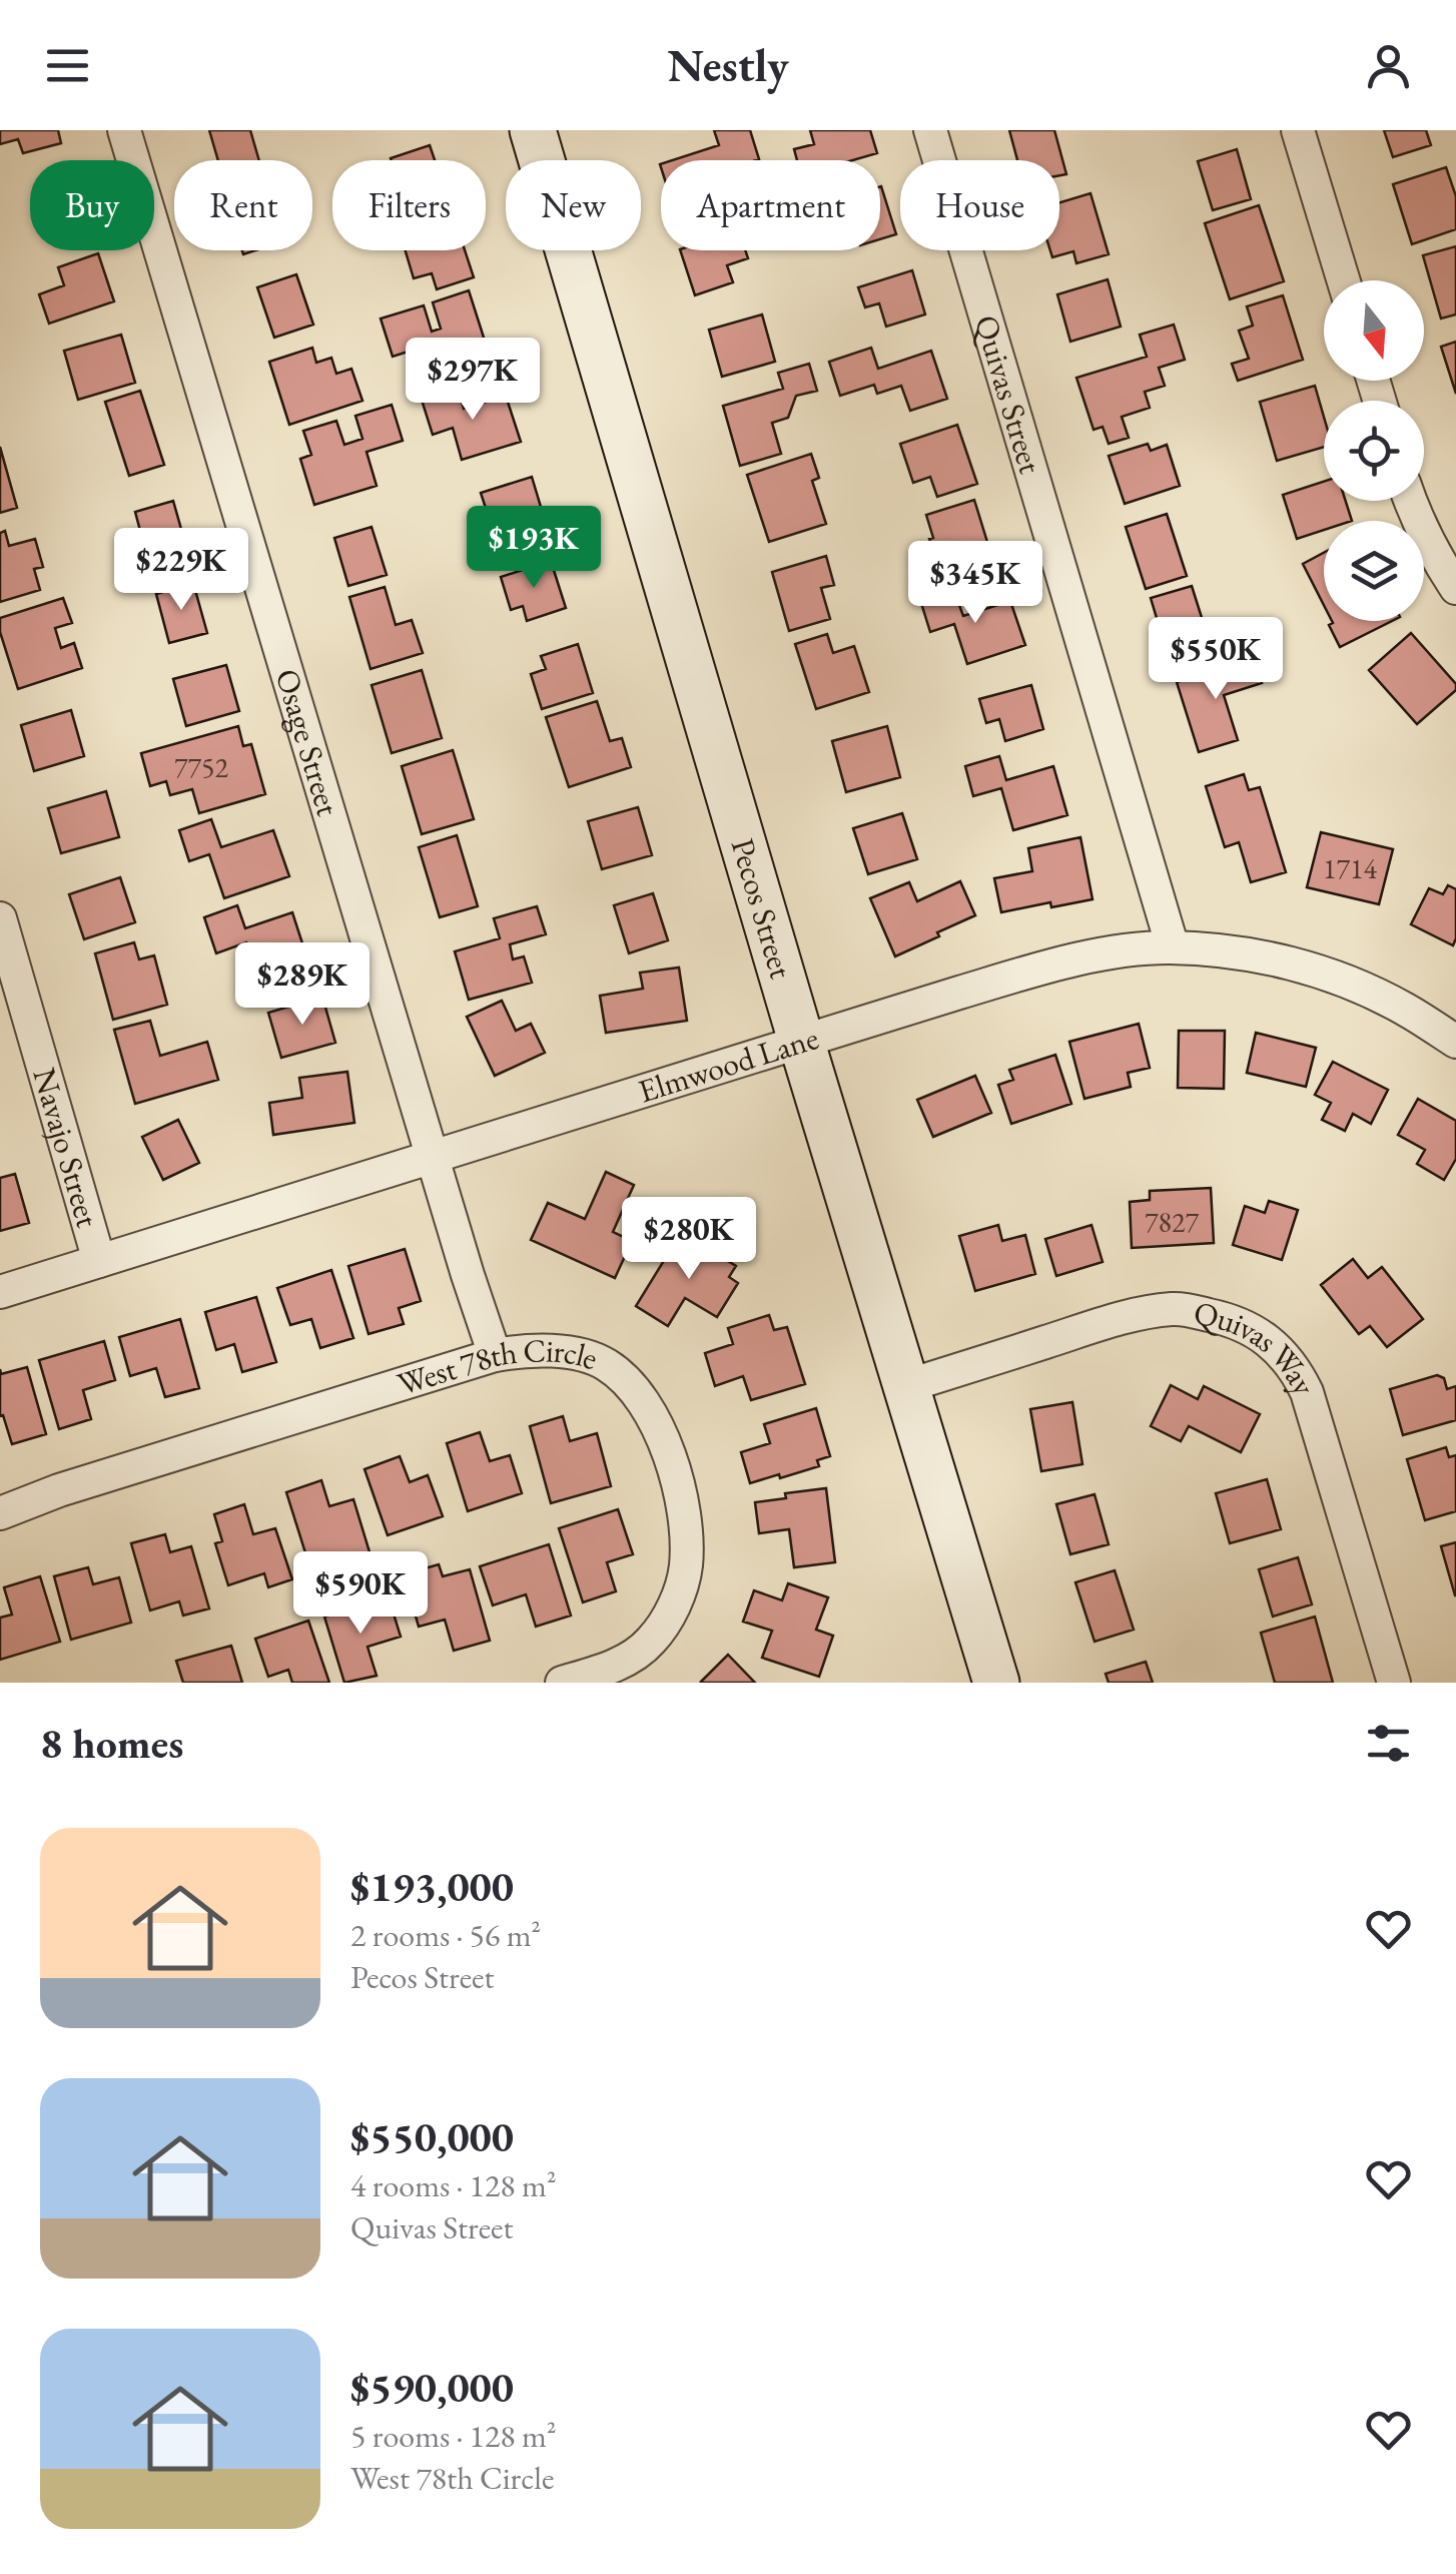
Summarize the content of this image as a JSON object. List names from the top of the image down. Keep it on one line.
{"streets":{"main road":["Pecos Street"],"street":["Quivas Street","Osage Street","Elmwood Lane","Navajo Street","Quivas Way","West 78th Circle"]},"crossings":[["Quivas Street","Elmwood Lane"],["Osage Street","Elmwood Lane"],["Osage Street","West 78th Circle"],["Pecos Street","Elmwood Lane"],["Pecos Street","Quivas Way"],["Elmwood Lane","Navajo Street"]],"house_numbers":["7752","1714","7827"],"north":"bottom","page":{"header":"Nestly","chip":["Buy","Rent","Filters","New","Apartment","House"],"price":["$297K","$193K","$229K","$345K","$550K","$289K","$280K","$590K"],"heading":"8 homes","list":[{"name":"$193,000","note":"2 rooms · 56 m² · Pecos Street"},{"name":"$550,000","note":"4 rooms · 128 m² · Quivas Street"},{"name":"$590,000","note":"5 rooms · 128 m² · West 78th Circle"}]}}
